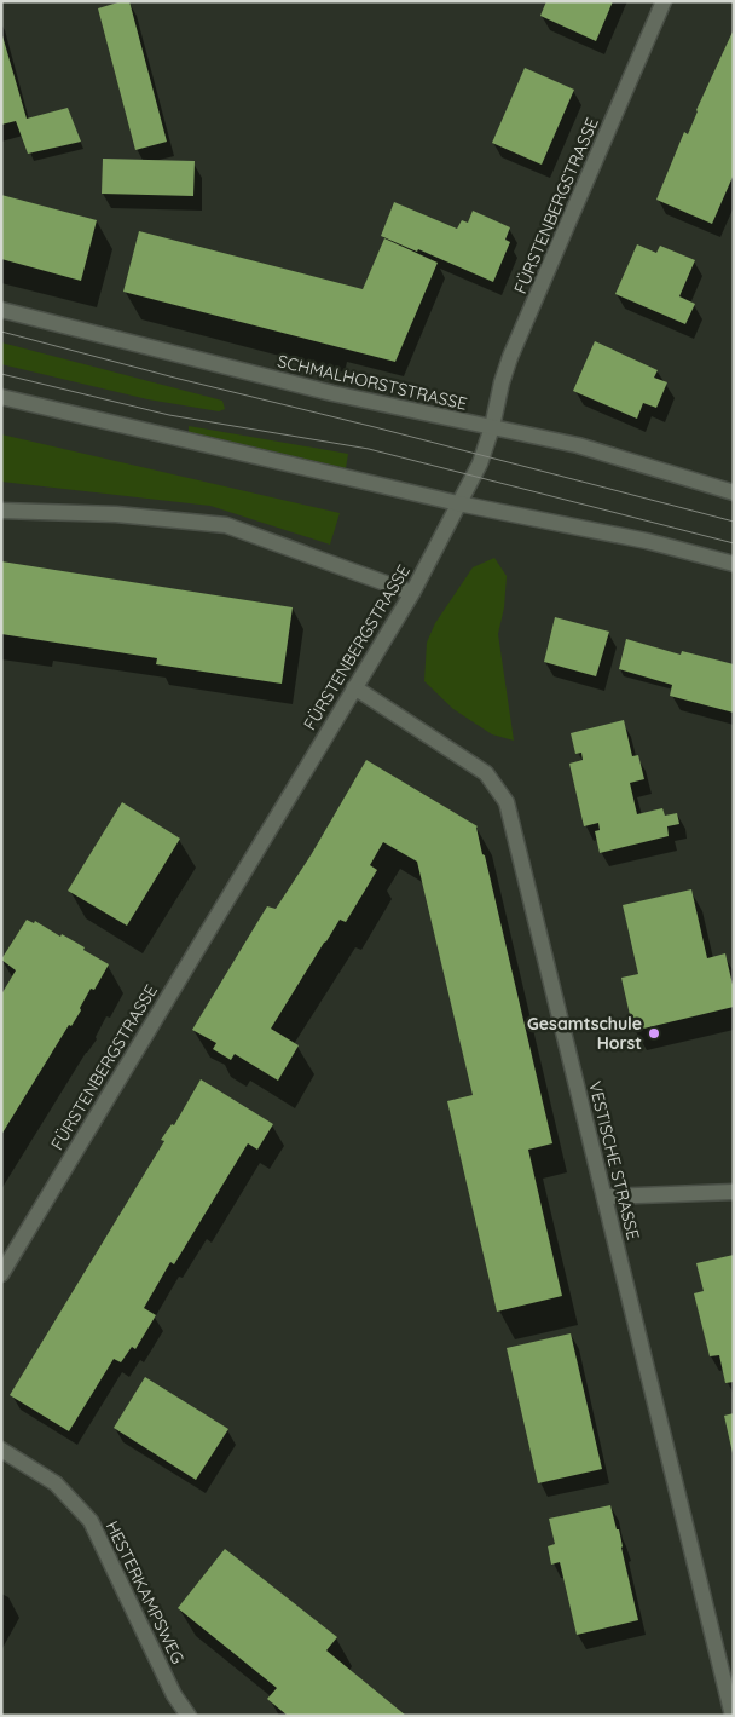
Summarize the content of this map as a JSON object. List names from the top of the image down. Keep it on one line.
{"streets":{"street":["FÜRSTENBERGSTRASSE","SCHMALHORSTSTRASSE","VESTISCHE STRASSE","HESTERKAMPSWEG"]},"crossings":[["FÜRSTENBERGSTRASSE","SCHMALHORSTSTRASSE"],["FÜRSTENBERGSTRASSE","VESTISCHE STRASSE"]],"places":["Gesamtschule Horst"]}
